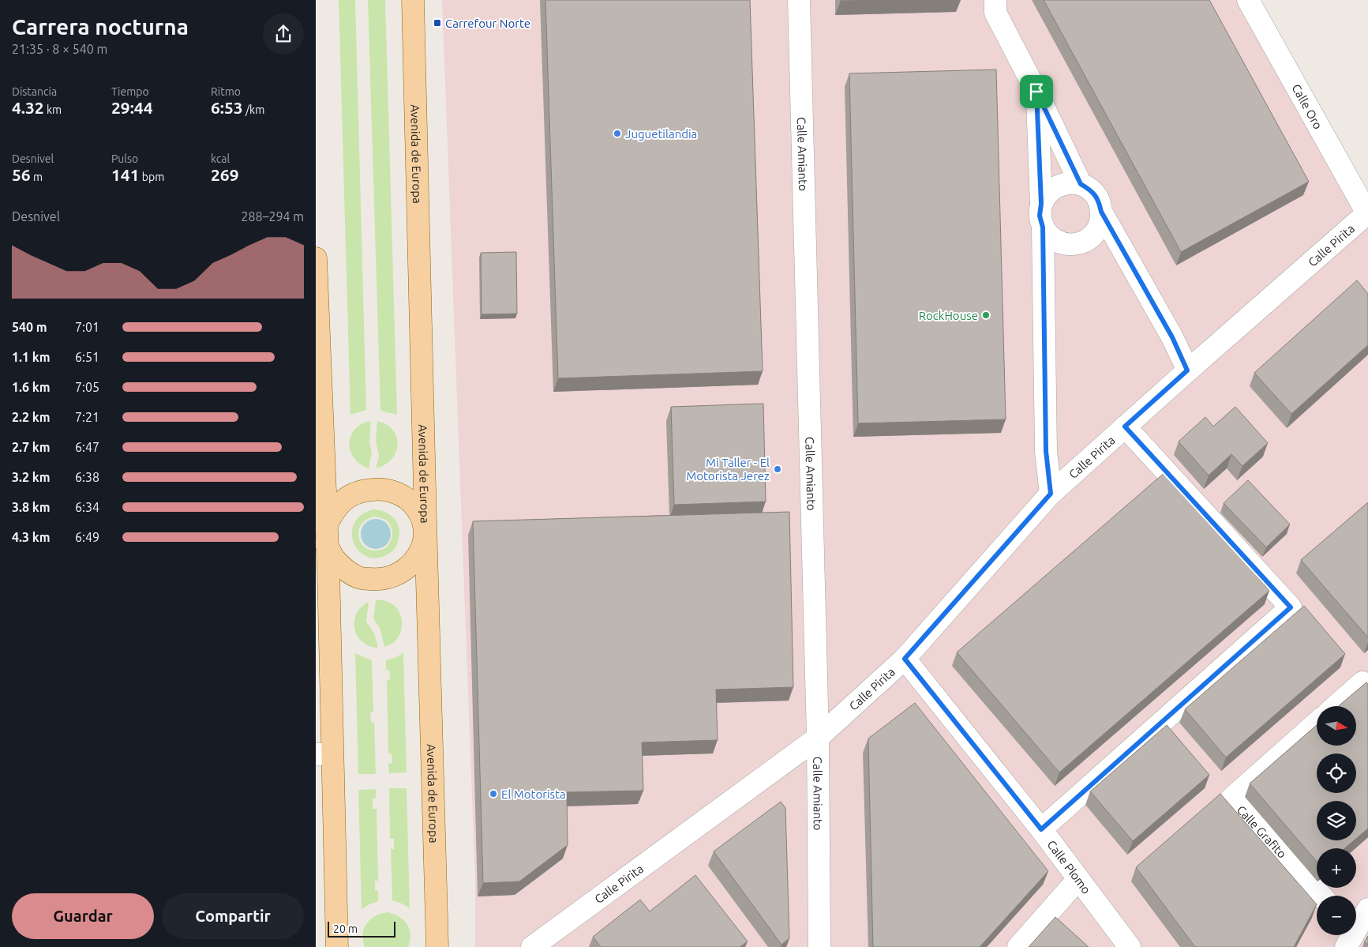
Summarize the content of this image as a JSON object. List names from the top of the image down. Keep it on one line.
{"streets":{"main road":["Avenida de Europa"],"street":["Calle Oro","Calle Amianto","Calle Pirita","Calle Grafito","Calle Plomo"]},"crossings":[["Calle Oro","Calle Pirita"],["Calle Amianto","Calle Pirita"],["Calle Pirita","Calle Plomo"]],"places":{"transit":["Carrefour Norte"],"other":["Juguetilandia","RockHouse","Mi Taller - El Motorista Jerez","El Motorista"]},"scale_bar":"20 m","north":"right","page":{"heading":["Carrera nocturna","21:35 · 8 × 540 m"],"stats":[["Distancia","4.32 km"],["Tiempo","29:44"],["Ritmo","6:53 /km"],["Desnivel","56 m"],["Pulso","141 bpm"],["kcal","269"]],"chart":["Desnivel","288–294 m"],"list":[{"name":"540 m","note":"7:01"},{"name":"1.1 km","note":"6:51"},{"name":"1.6 km","note":"7:05"},{"name":"2.2 km","note":"7:21"},{"name":"2.7 km","note":"6:47"},{"name":"3.2 km","note":"6:38"},{"name":"3.8 km","note":"6:34"},{"name":"4.3 km","note":"6:49"}],"map_buttons":["+","−"],"buttons":["Guardar","Compartir"],"scale":"20 m"}}
